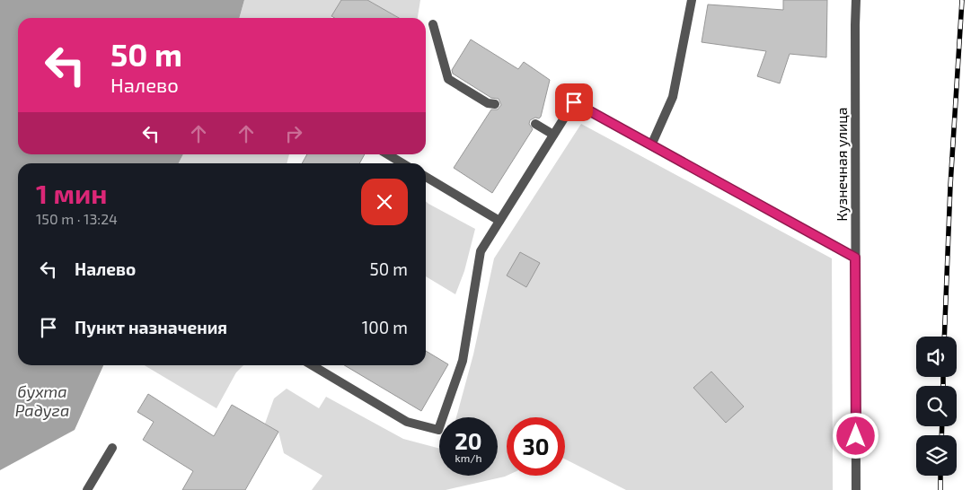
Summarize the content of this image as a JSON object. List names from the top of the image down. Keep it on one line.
{"streets":{"street":["Кузнечная улица"]},"water":["бухта Радуга"],"page":{"turn":["50 m","Налево"],"heading":["1 мин","150 m · 13:24"],"list":[{"name":"Налево","value":"50 m"},{"name":"Пункт назначения","value":"100 m"}],"speed":"20 km/h","limit":"30"}}
